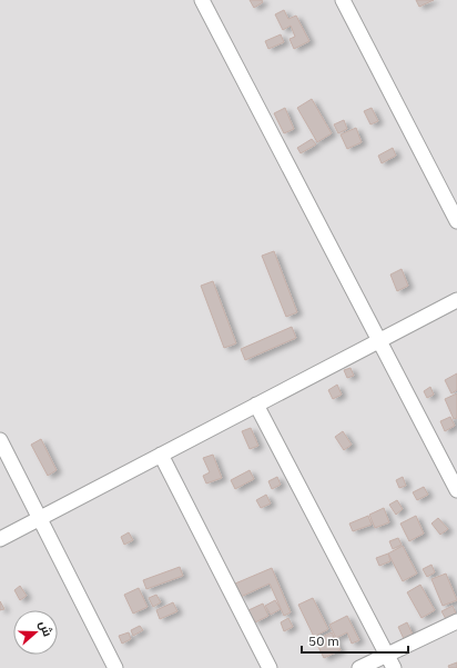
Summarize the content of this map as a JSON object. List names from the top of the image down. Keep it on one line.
{"scale_bar":"50 m","north":"right"}
